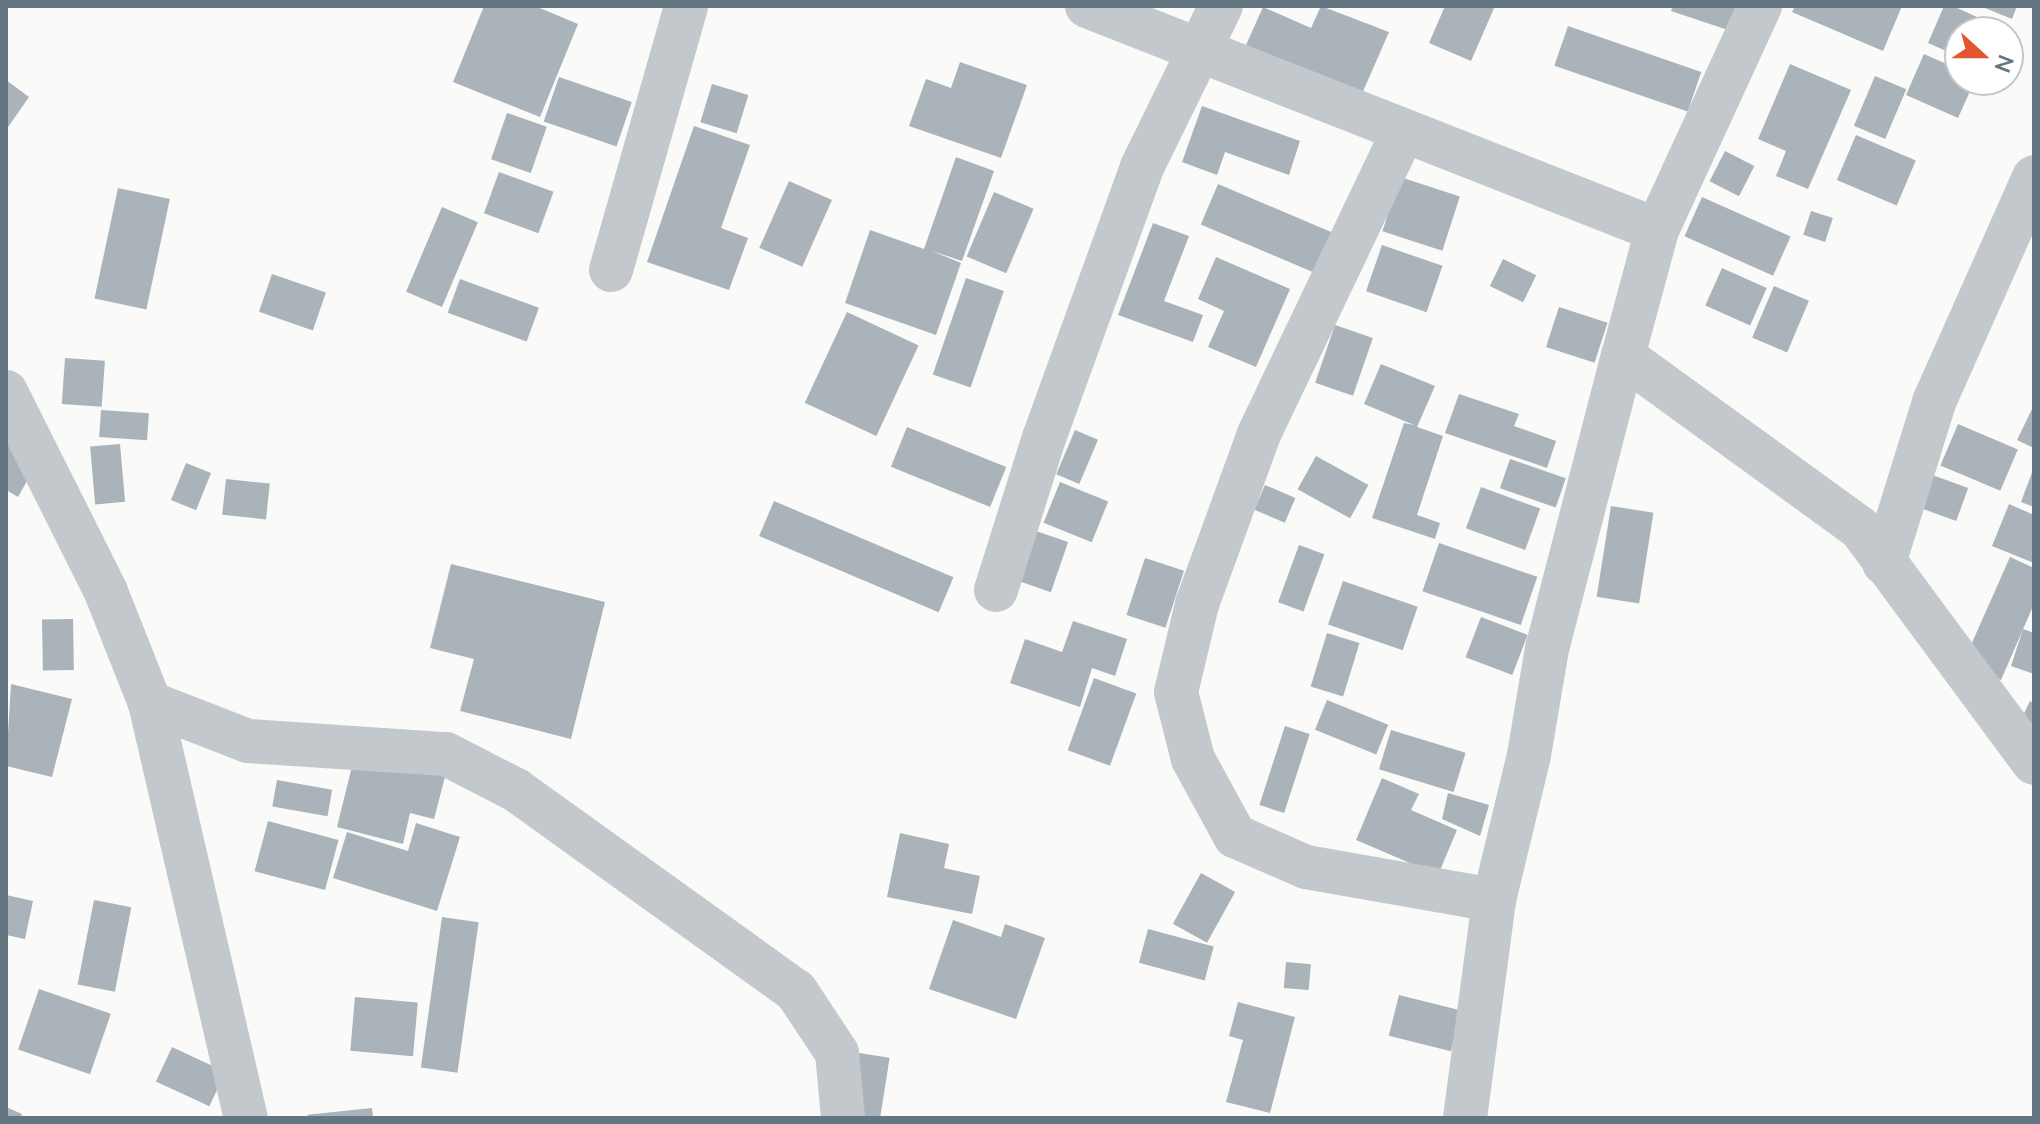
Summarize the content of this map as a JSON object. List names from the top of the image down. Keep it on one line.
{"north":"right"}
